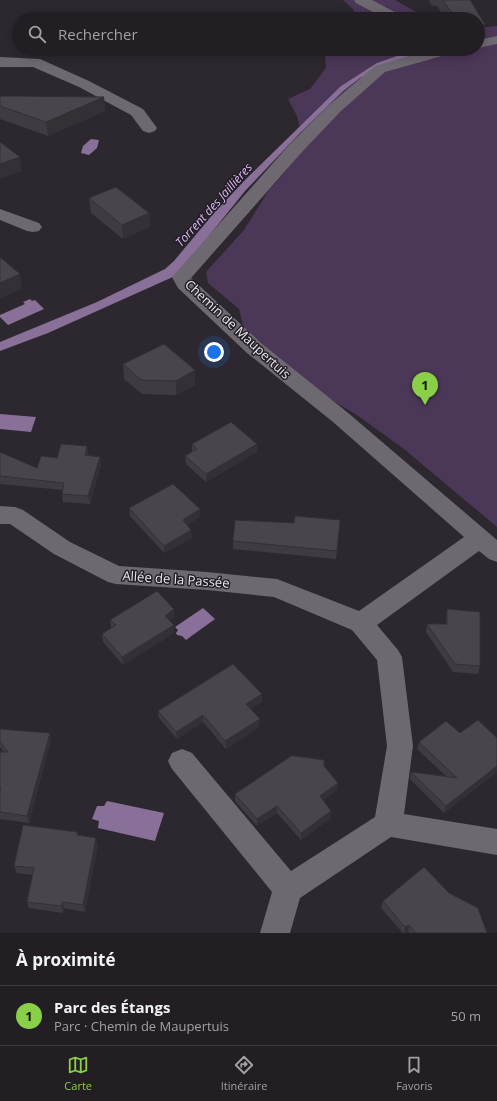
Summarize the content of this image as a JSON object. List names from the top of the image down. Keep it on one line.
{"streets":{"street":["Chemin de Maupertuis","Allée de la Passée"]},"water":["Torrent des Jaillières"],"page":{"search":"Rechercher","pins":"1","heading":"À proximité","list":[{"mark":"1","name":"Parc des Étangs","note":"Parc · Chemin de Maupertuis","value":"50 m"}],"nav":["Carte","Itinéraire","Favoris"]}}
